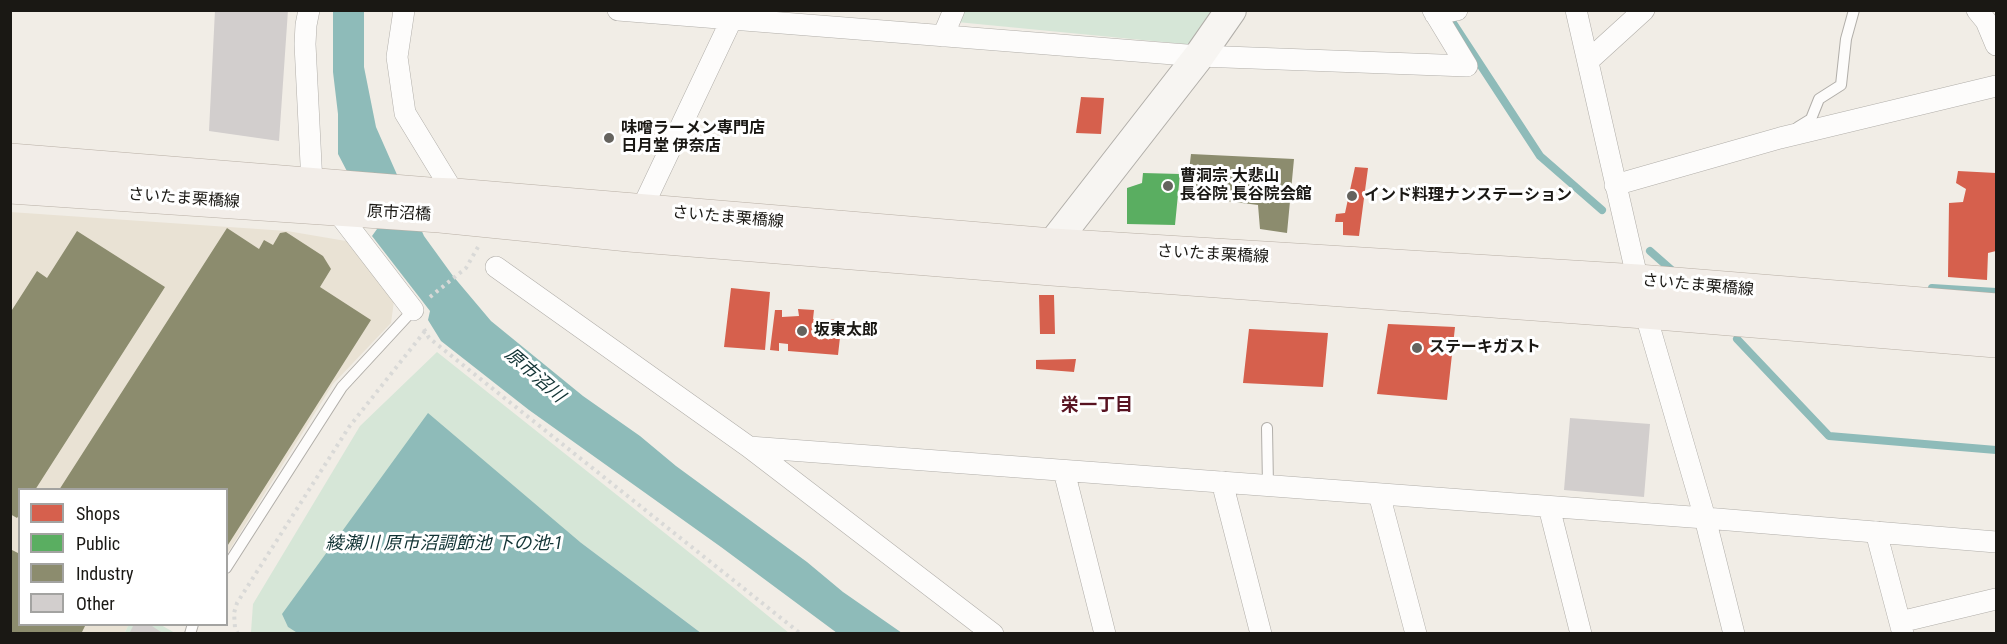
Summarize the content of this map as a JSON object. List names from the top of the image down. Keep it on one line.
{"streets":{"main road":["さいたま栗橋線","原市沼橋"]},"crossings":[["さいたま栗橋線","原市沼橋"]],"districts":["栄一丁目"],"water":["原市沼川","綾瀬川 原市沼調節池 下の池-1"],"places":["味噌ラーメン専門店 日月堂 伊奈店","曹洞宗 大悲山 長谷院 長谷院会館","インド料理ナンステーション","坂東太郎","ステーキガスト"],"legend":["Shops","Public","Industry","Other"]}
